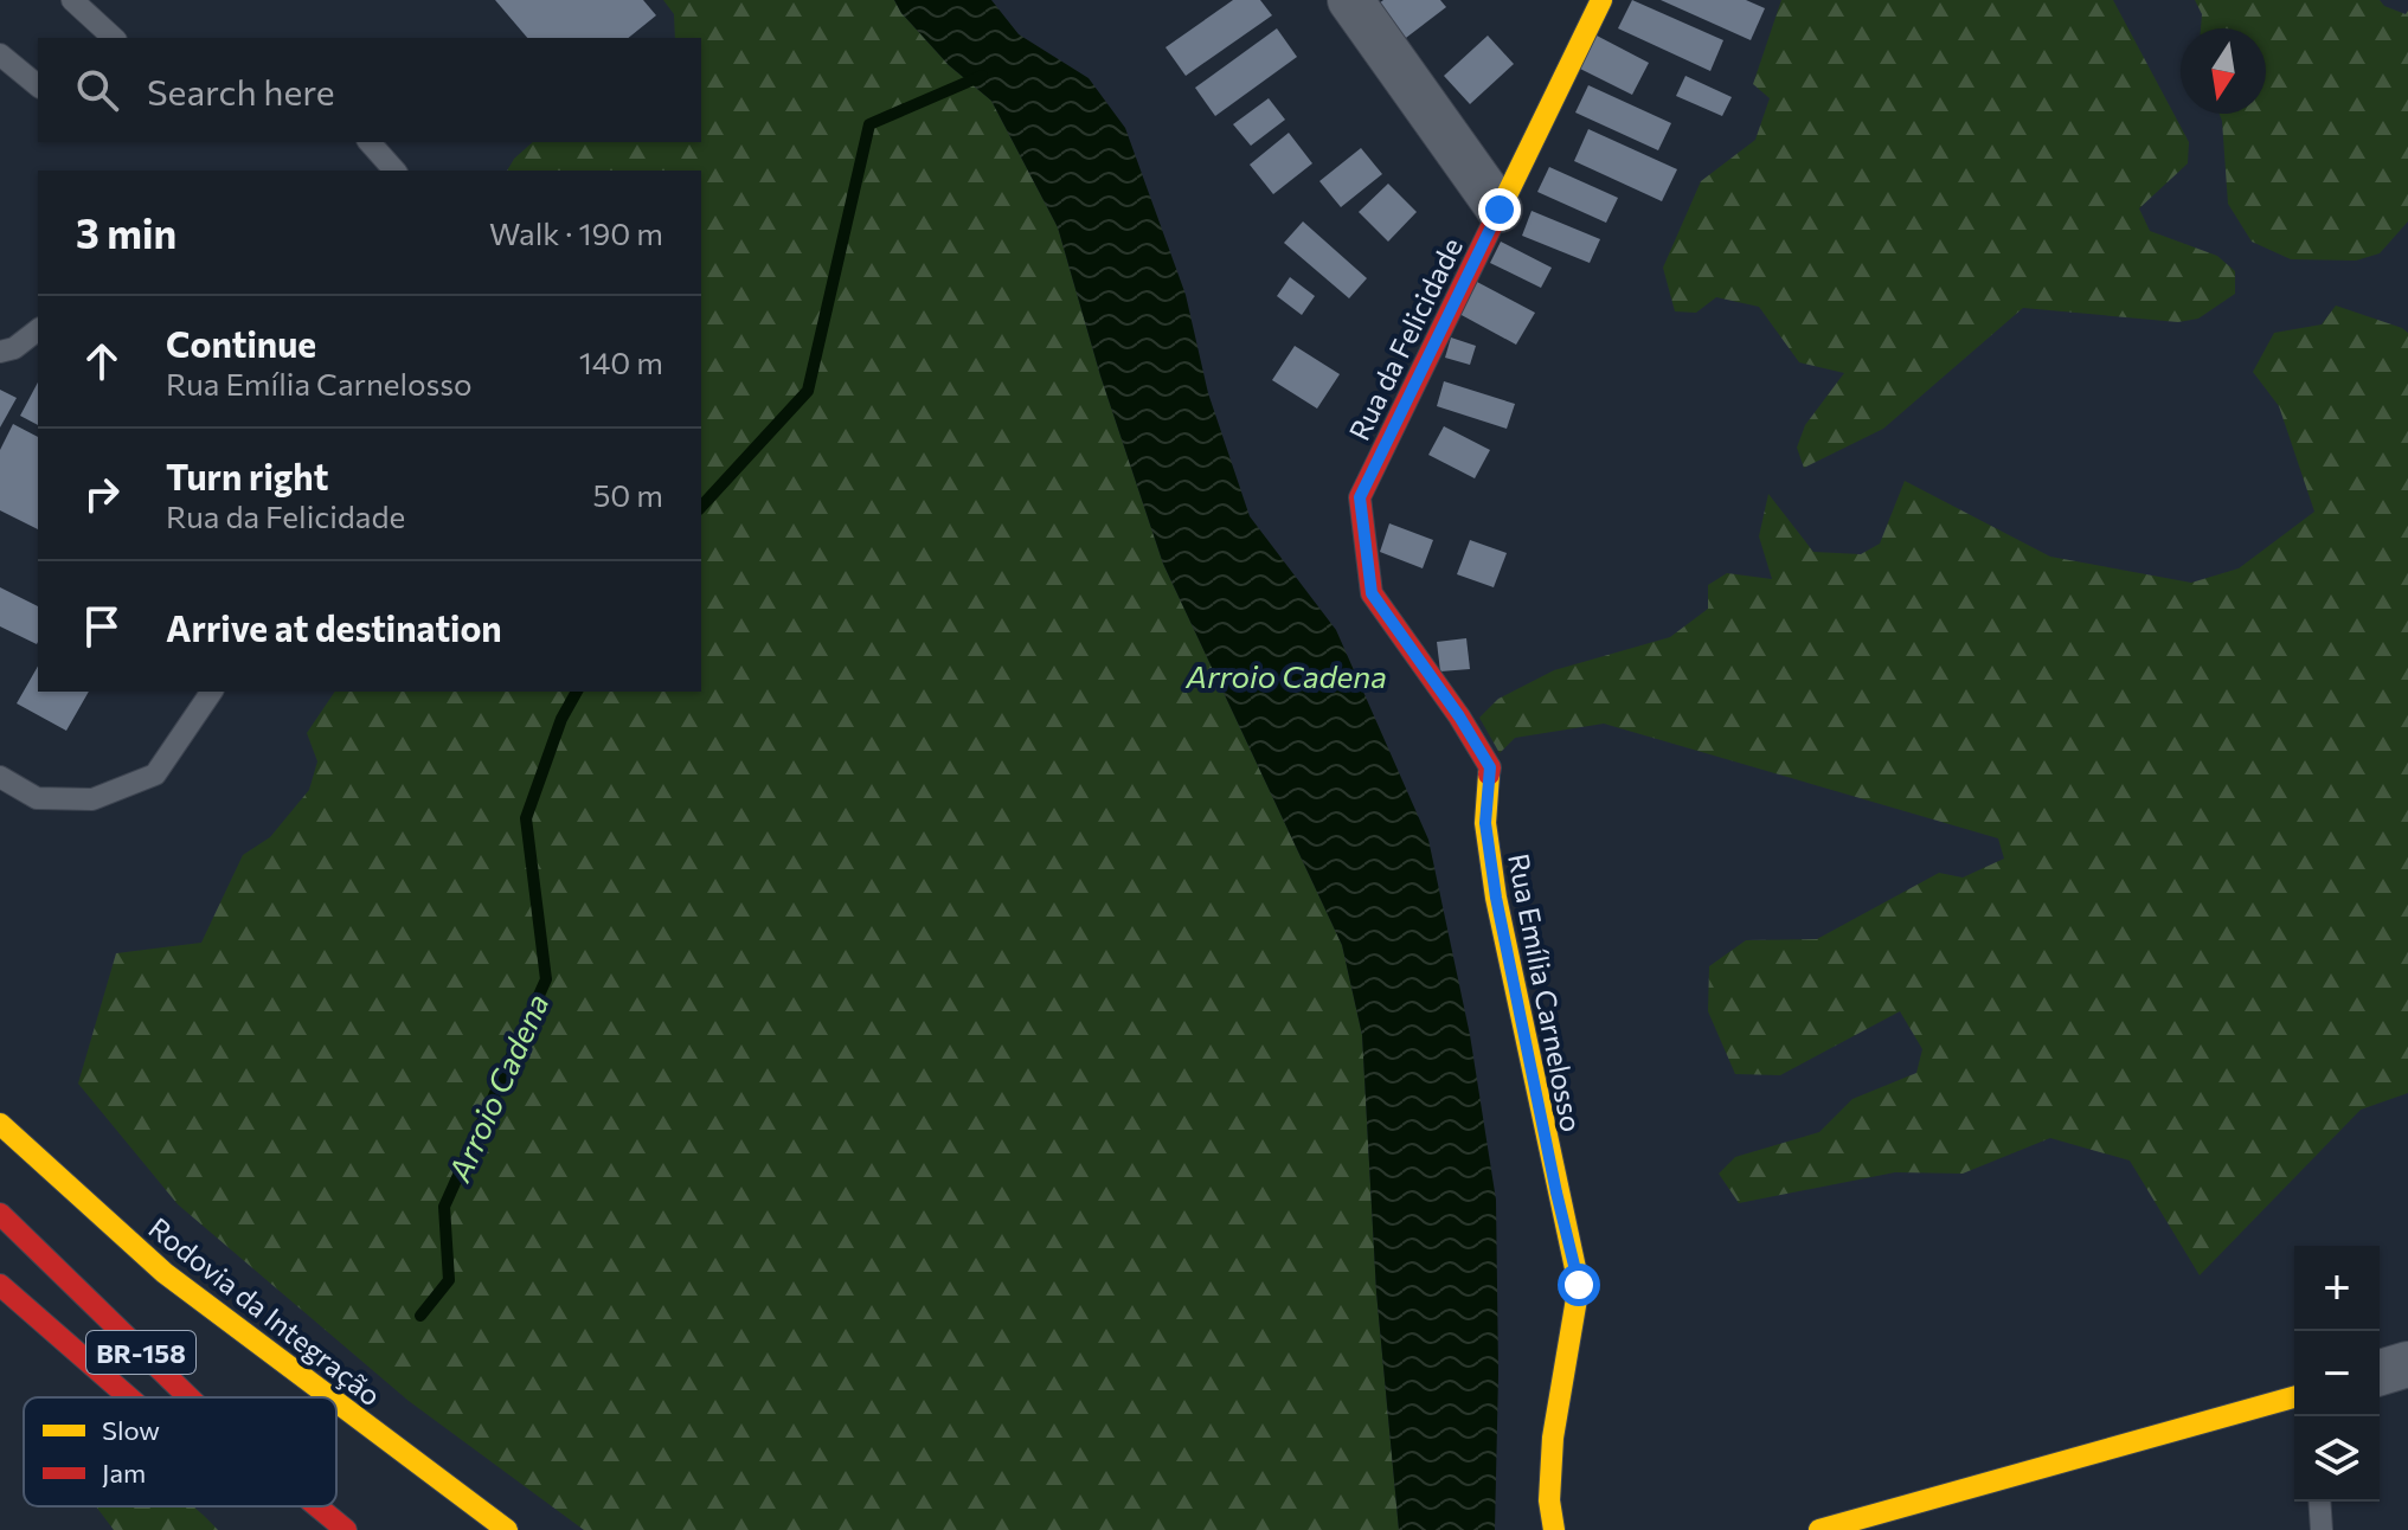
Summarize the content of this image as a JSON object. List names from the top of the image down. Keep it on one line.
{"streets":{"main road":["Rua da Felicidade","Rua Emília Carnelosso","Rodovia da Integração","BR-158"]},"crossings":[["Rua da Felicidade","Rua Emília Carnelosso"]],"water":["Arroio Cadena"],"legend":["Slow","Jam"],"north":"bottom","page":{"search":"Search here","heading":["3 min","Walk · 190 m"],"list":[["Continue","Rua Emília Carnelosso","140 m"],["Turn right","Rua da Felicidade","50 m"],"Arrive at destination"],"map_buttons":["+","−"]}}
